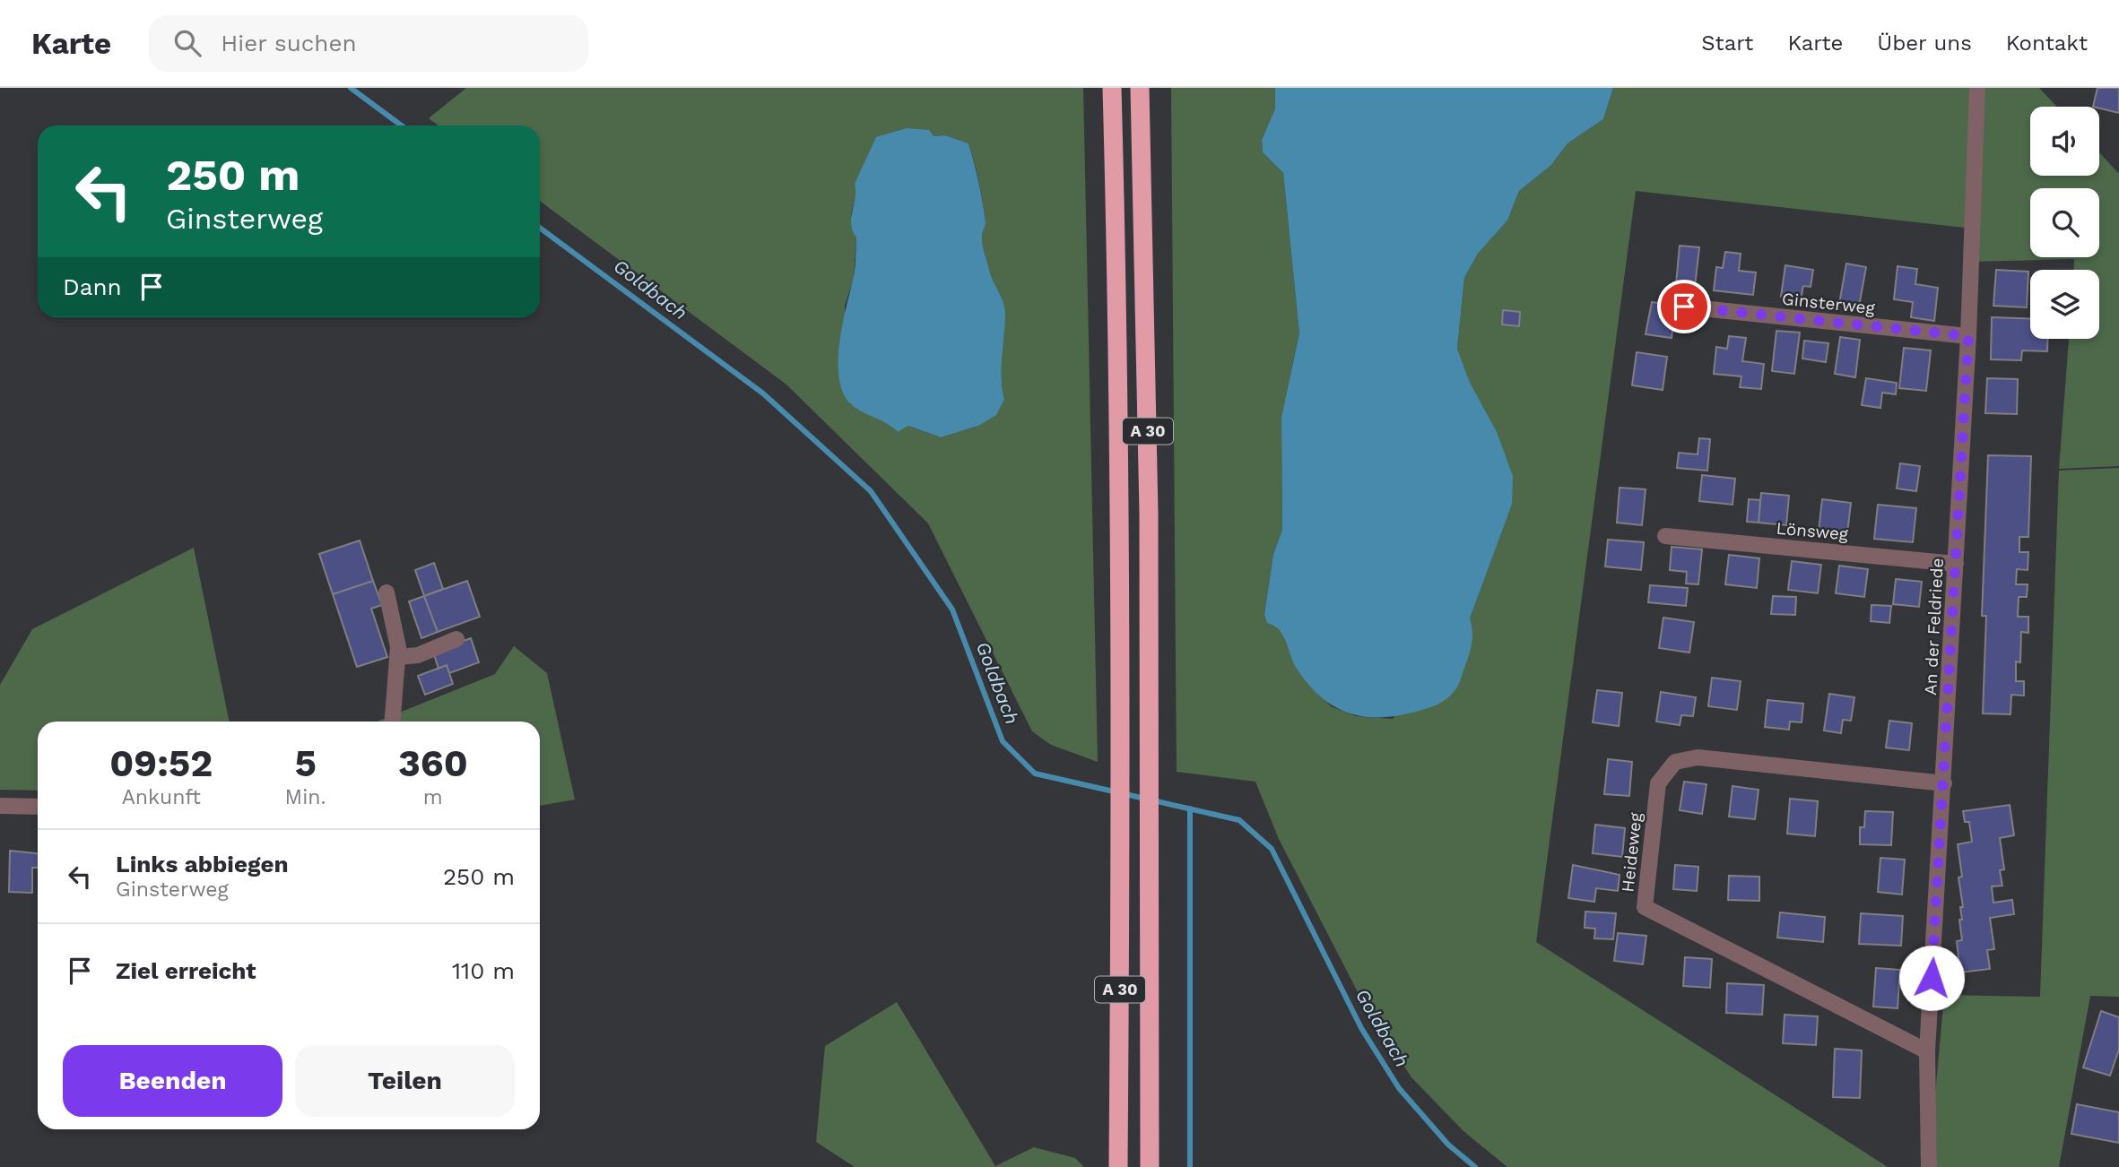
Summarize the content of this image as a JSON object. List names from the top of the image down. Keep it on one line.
{"streets":{"highway":["A 30"],"street":["Ginsterweg","Lönsweg","An der Feldriede","Heideweg"]},"crossings":[["Ginsterweg","An der Feldriede"],["Lönsweg","An der Feldriede"],["An der Feldriede","Heideweg"]],"water":["Goldbach"],"page":{"header":"Karte","search":"Hier suchen","nav":["Start","Karte","Über uns","Kontakt"],"turn":["250 m","Ginsterweg"],"then":"Dann","eta":["09:52","Ankunft","5","Min.","360","m"],"list":[{"name":"Links abbiegen","note":"Ginsterweg","value":"250 m"},{"name":"Ziel erreicht","value":"110 m"}],"buttons":["Beenden","Teilen"]}}
